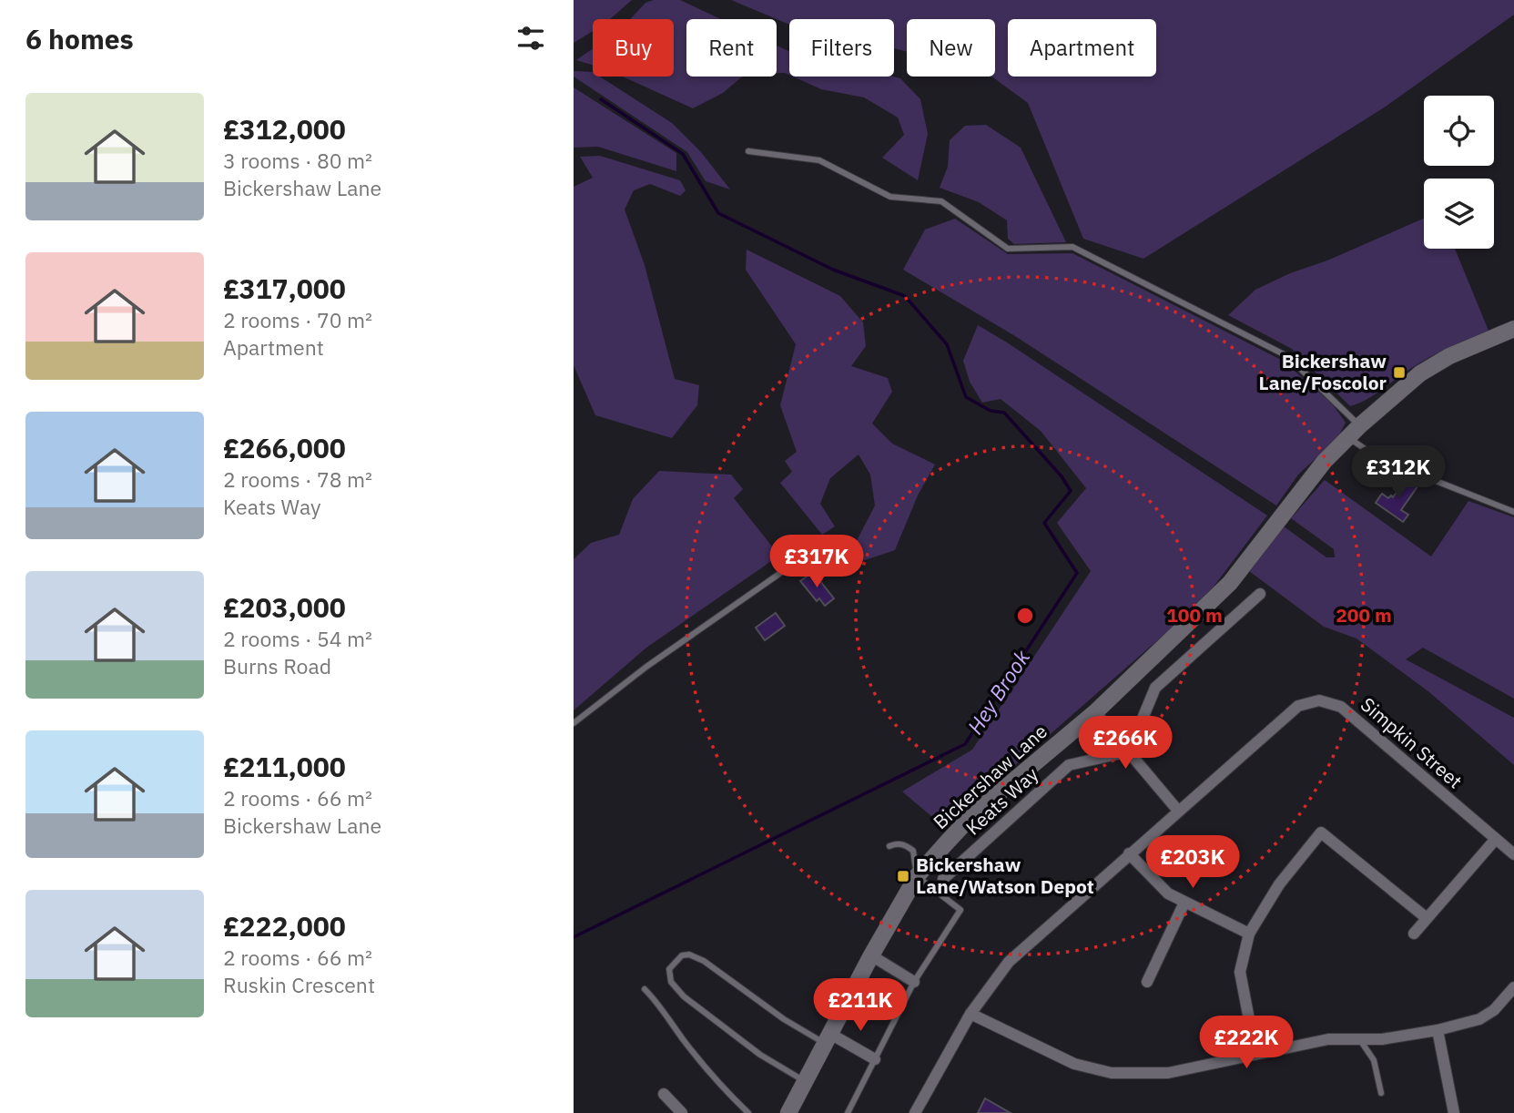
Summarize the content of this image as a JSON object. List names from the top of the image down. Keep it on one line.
{"streets":{"main road":["Bickershaw Lane"],"street":["Simpkin Street","Keats Way"]},"water":["Hey Brook"],"places":{"transit":["Bickershaw Lane/Foscolor","Bickershaw Lane/Watson Depot"]},"page":{"heading":"6 homes","chip":["Buy","Rent","Filters","New","Apartment"],"list":[{"name":"£312,000","note":"3 rooms · 80 m² · Bickershaw Lane"},{"name":"£317,000","note":"2 rooms · 70 m² · Apartment"},{"name":"£266,000","note":"2 rooms · 78 m² · Keats Way"},{"name":"£203,000","note":"2 rooms · 54 m² · Burns Road"},{"name":"£211,000","note":"2 rooms · 66 m² · Bickershaw Lane"},{"name":"£222,000","note":"2 rooms · 66 m² · Ruskin Crescent"}],"price":["£312K","£317K","£266K","£203K","£211K","£222K"]},"rings":["100 m","200 m"]}
